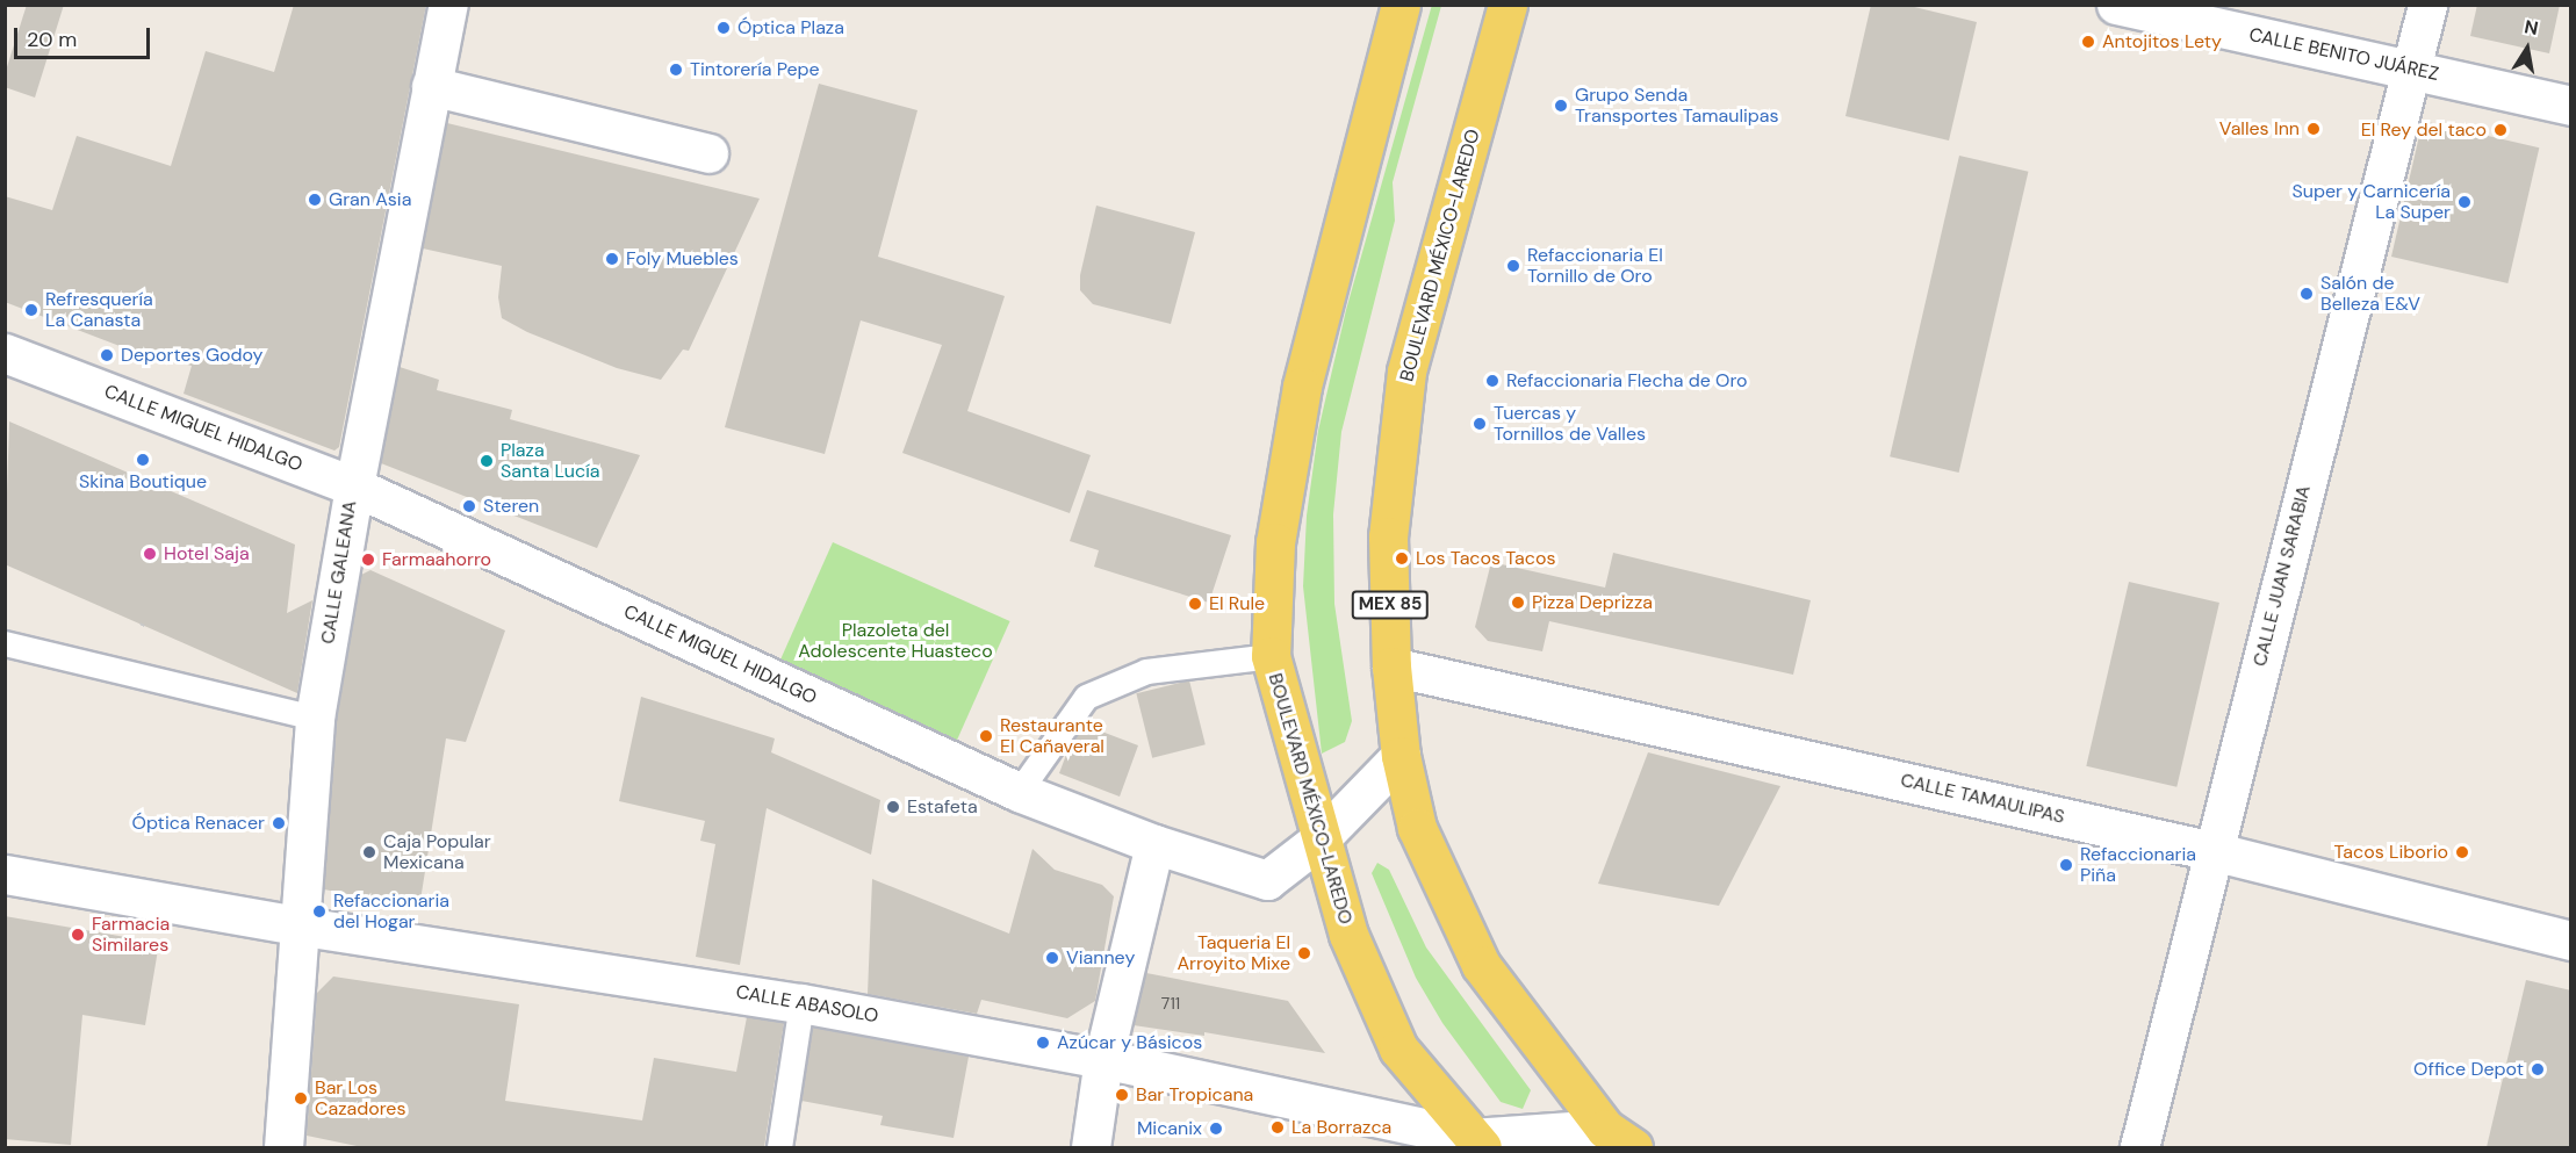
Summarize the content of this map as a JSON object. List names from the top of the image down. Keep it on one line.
{"streets":{"main road":["BOULEVARD MÉXICO-LAREDO","MEX 85"],"street":["CALLE BENITO JUÁREZ","CALLE MIGUEL HIDALGO","CALLE GALEANA","CALLE JUAN SARABIA","CALLE TAMAULIPAS","CALLE ABASOLO"]},"crossings":[["CALLE BENITO JUÁREZ","CALLE JUAN SARABIA"],["BOULEVARD MÉXICO-LAREDO","CALLE MIGUEL HIDALGO"],["BOULEVARD MÉXICO-LAREDO","CALLE TAMAULIPAS"],["BOULEVARD MÉXICO-LAREDO","CALLE ABASOLO"],["CALLE MIGUEL HIDALGO","CALLE GALEANA"],["CALLE GALEANA","CALLE ABASOLO"],["CALLE JUAN SARABIA","CALLE TAMAULIPAS"]],"parks":["Plazoleta del Adolescente Huasteco"],"places":["Óptica Plaza","Antojitos Lety","Tintorería Pepe","Grupo Senda Transportes Tamaulipas","Valles Inn","El Rey del taco","Gran Asia","Super y Carnicería La Super","Foly Muebles","Refaccionaria El Tornillo de Oro","Salón de Belleza E&V","Refresquería La Canasta","Deportes Godoy","Refaccionaria Flecha de Oro","Tuercas y Tornillos de Valles","Skina Boutique","Plaza Santa Lucía","Steren","Hotel Saja","Los Tacos Tacos","Farmaahorro","Pizza Deprizza","El Rule","Restaurante El Cañaveral","Estafeta","Óptica Renacer","Caja Popular Mexicana","Tacos Liborio","Refaccionaria Piña","Refaccionaria del Hogar","Farmacia Similares","Taqueria El Arroyito Mixe","Vianney","Azúcar y Básicos","Office Depot","Bar Tropicana","Bar Los Cazadores","La Borrazca","Micanix"],"house_numbers":["711"],"scale_bar":"20 m","north":"top"}
